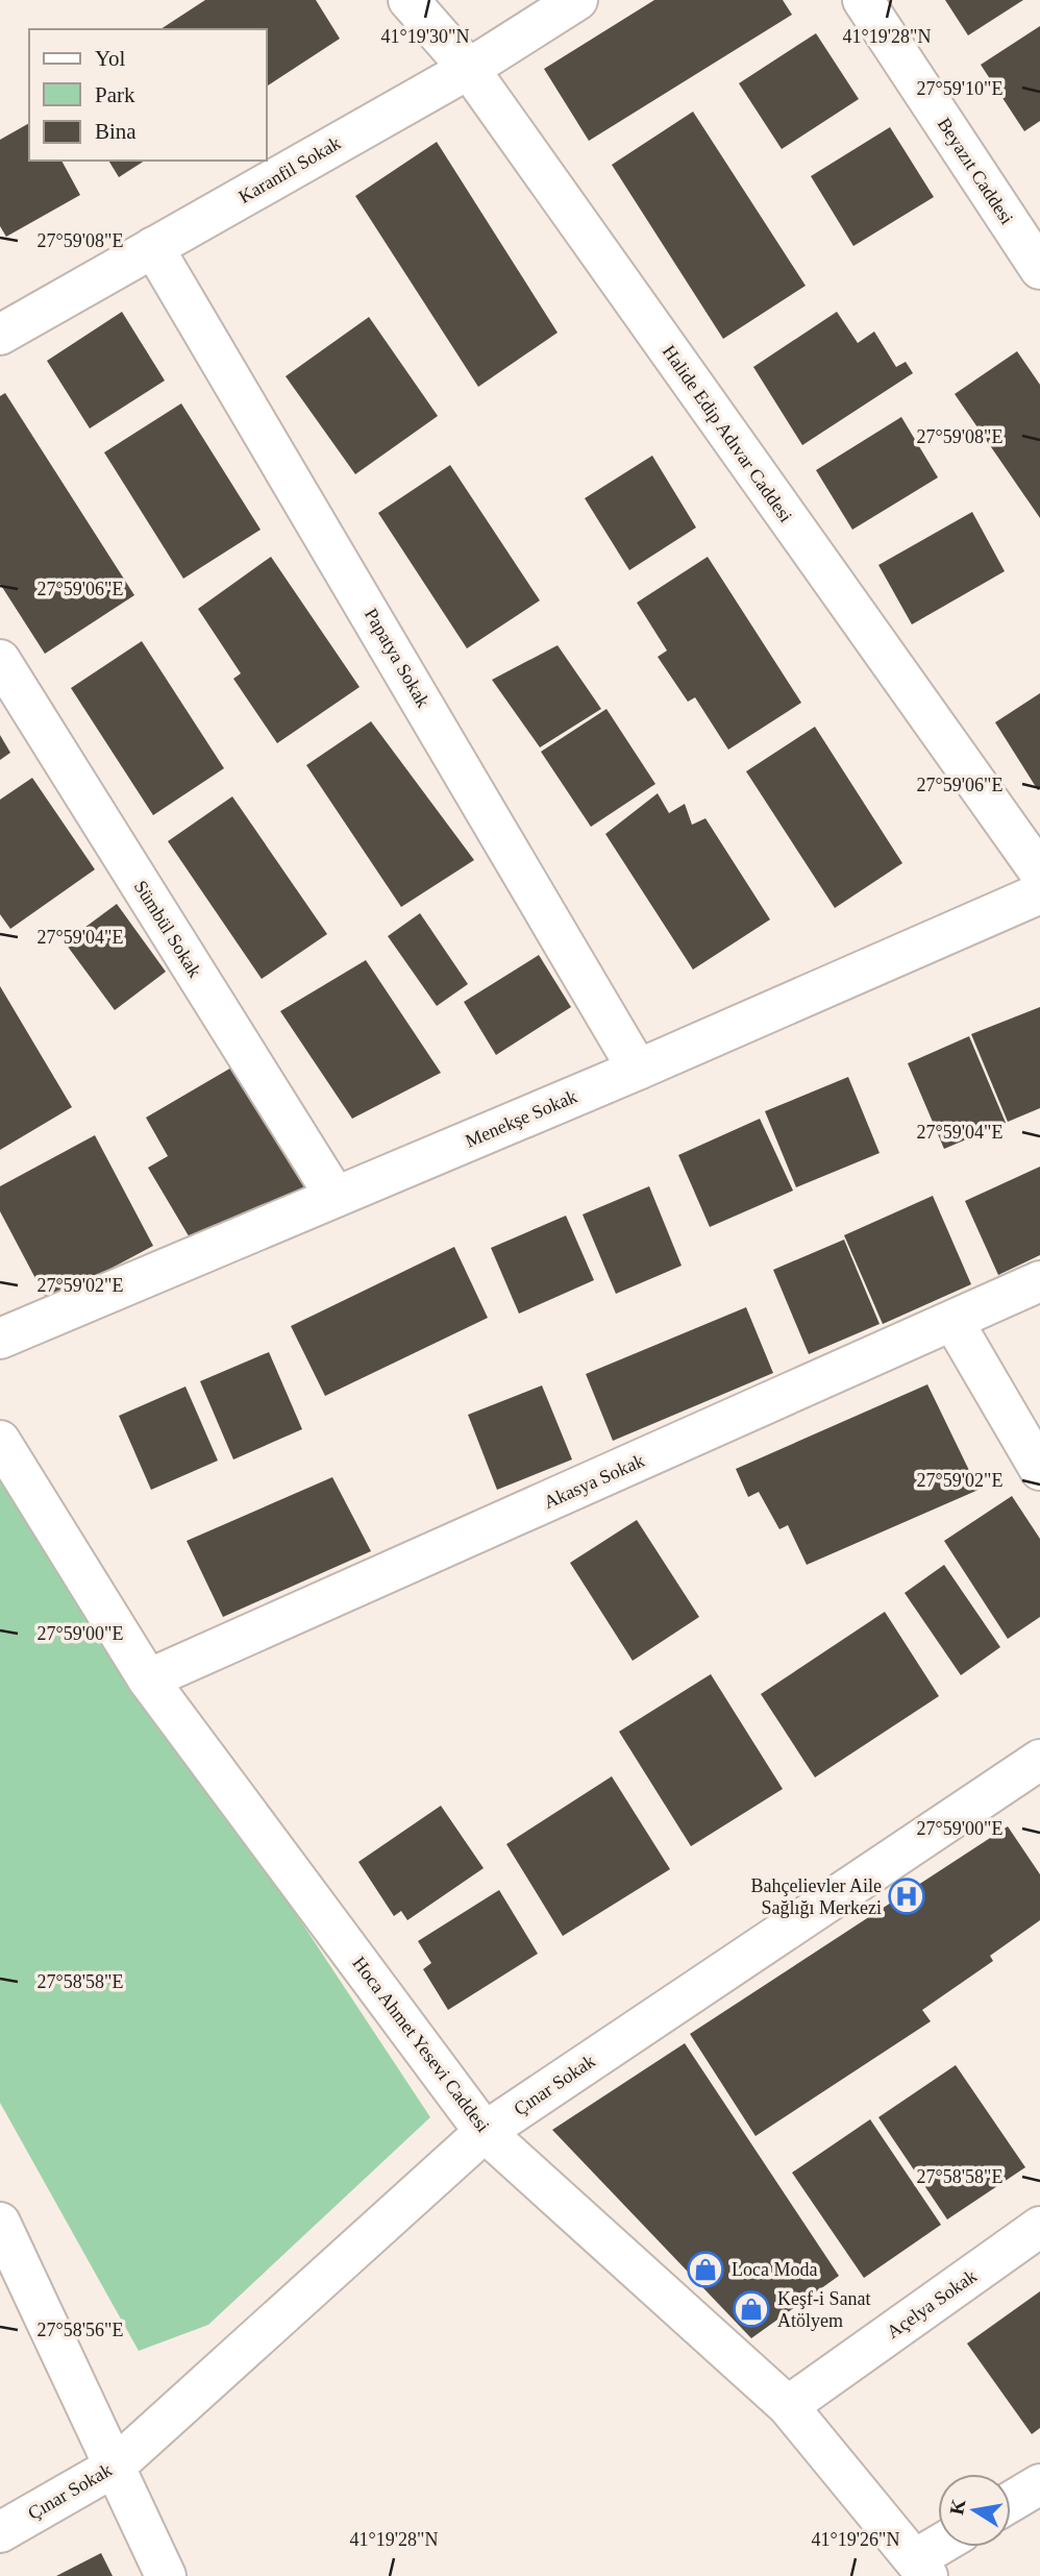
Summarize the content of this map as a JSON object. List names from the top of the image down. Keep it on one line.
{"streets":{"street":["Karanfil Sokak","Beyazıt Caddesi","Halide Edip Adıvar Caddesi","Papatya Sokak","Sümbül Sokak","Menekşe Sokak","Akasya Sokak","Hoca Ahmet Yesevi Caddesi","Çınar Sokak","Açelya Sokak"]},"crossings":[["Karanfil Sokak","Halide Edip Adıvar Caddesi"],["Karanfil Sokak","Papatya Sokak"],["Papatya Sokak","Menekşe Sokak"],["Sümbül Sokak","Menekşe Sokak"],["Akasya Sokak","Hoca Ahmet Yesevi Caddesi"],["Hoca Ahmet Yesevi Caddesi","Çınar Sokak"],["Hoca Ahmet Yesevi Caddesi","Açelya Sokak"]],"places":{"hospital":["Bahçelievler Aile Sağlığı Merkezi"],"shop":["Loca Moda","Keşf-i Sanat Atölyem"]},"legend":["Yol","Park","Bina"],"north":"left","coordinates":["41°19'30\"N","41°19'28\"N","27°59'10\"E","27°59'08\"E","27°59'06\"E","27°59'04\"E","27°59'02\"E","27°59'00\"E","27°58'58\"E","27°58'56\"E","41°19'26\"N"]}
